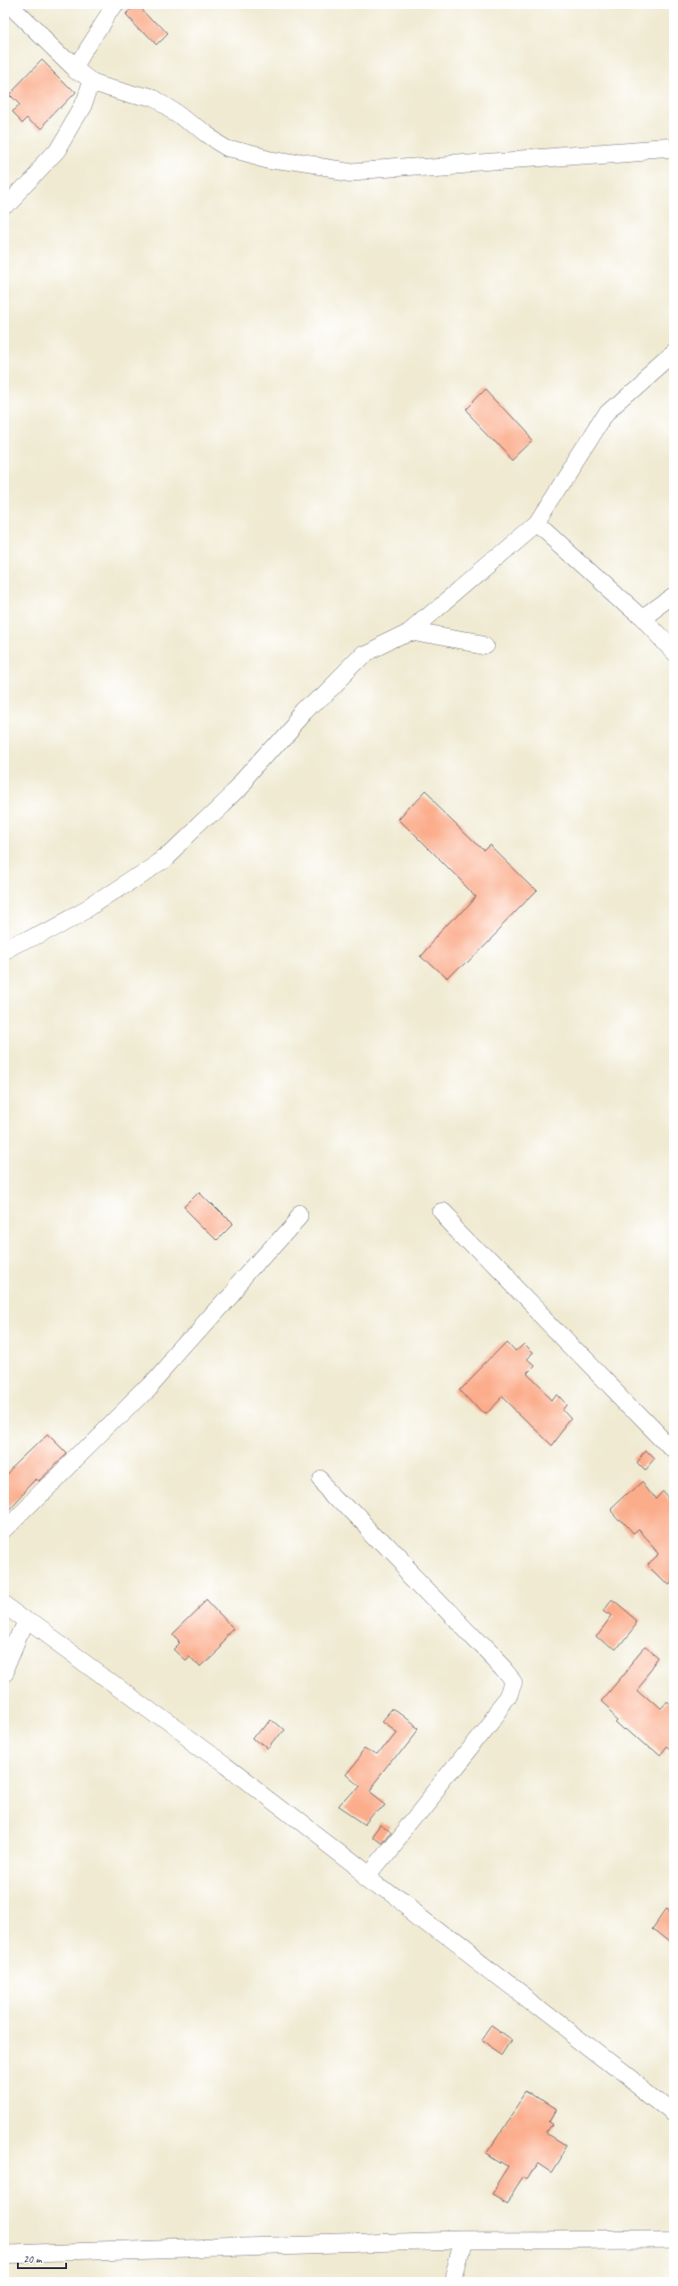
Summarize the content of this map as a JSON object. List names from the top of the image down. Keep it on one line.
{"scale_bar":"20 m"}
